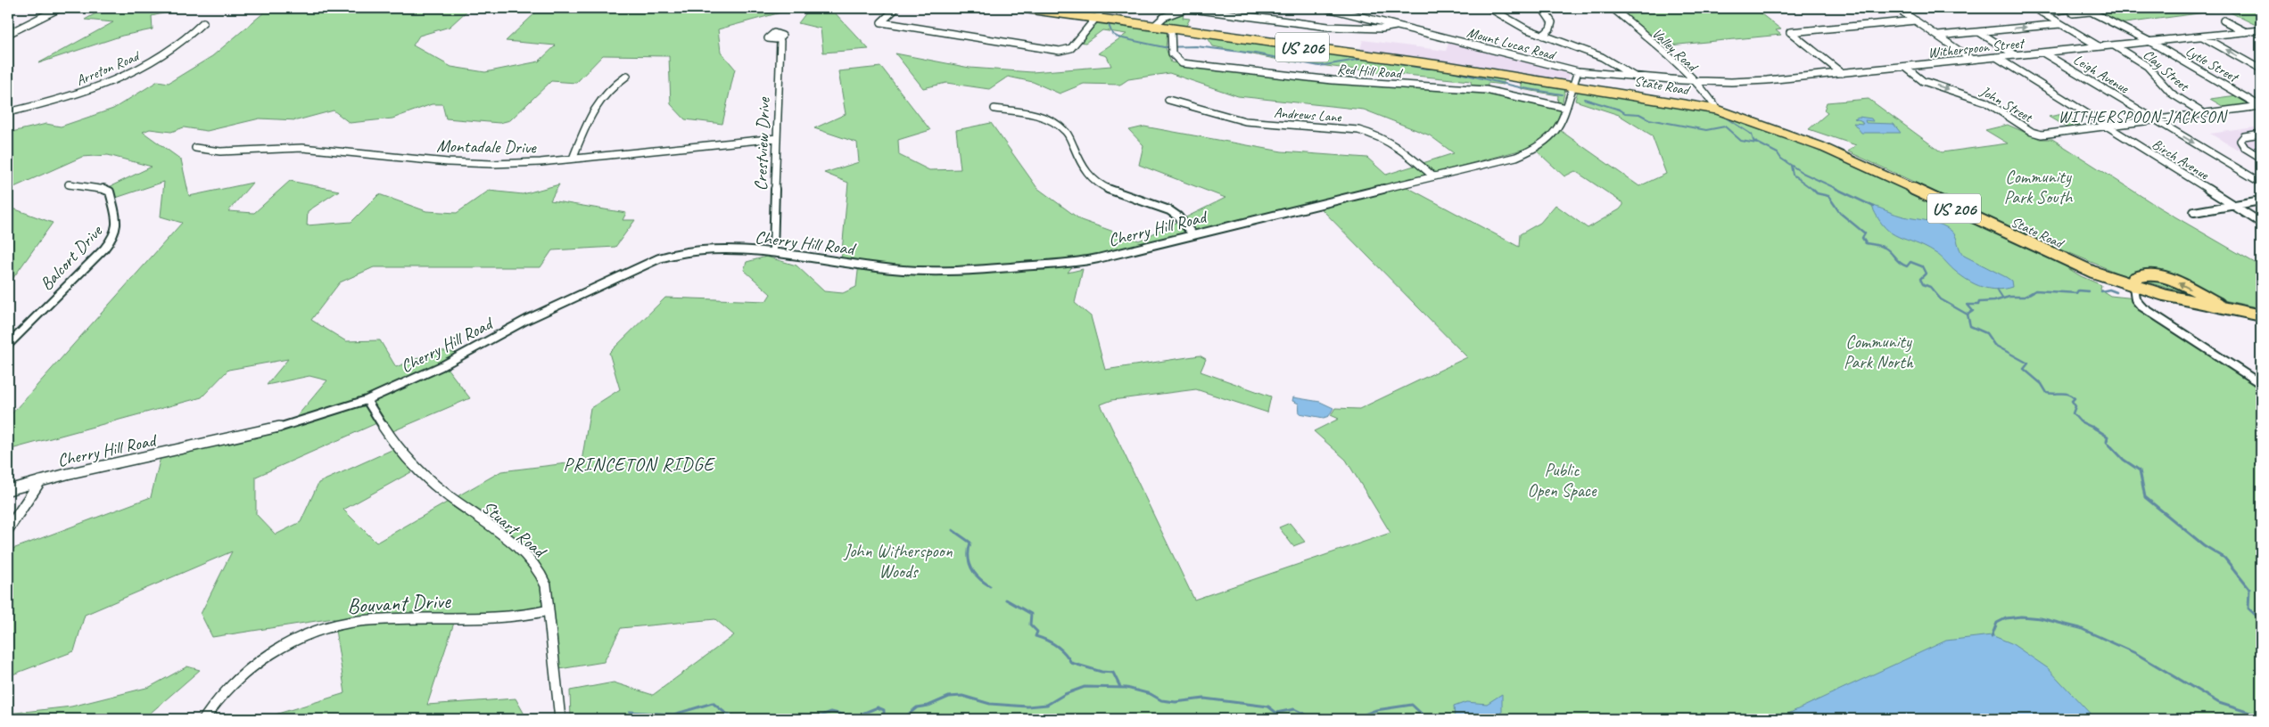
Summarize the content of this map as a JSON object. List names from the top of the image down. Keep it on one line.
{"streets":{"highway":["US 206","State Road"],"street":["Mount Lucas Road","Witherspoon Street","Valley Road","Lytle Street","Arreton Road","Clay Street","Red Hill Road","Leigh Avenue","John Street","Andrews Lane","Crestview Drive","Montadale Drive","Birch Avenue","Cherry Hill Road","Balcort Drive","Stuart Road","Bouvant Drive"]},"crossings":[["Mount Lucas Road","Witherspoon Street"],["Mount Lucas Road","Valley Road"],["Mount Lucas Road","Cherry Hill Road"],["Witherspoon Street","Valley Road"],["Witherspoon Street","Lytle Street"],["Witherspoon Street","Clay Street"],["Witherspoon Street","Leigh Avenue"],["Witherspoon Street","John Street"],["Witherspoon Street","Birch Avenue"],["Valley Road","State Road"],["Lytle Street","John Street"],["Clay Street","John Street"],["Red Hill Road","State Road"],["Red Hill Road","Cherry Hill Road"],["Leigh Avenue","John Street"],["State Road","Cherry Hill Road"],["John Street","Birch Avenue"],["Andrews Lane","Cherry Hill Road"],["Crestview Drive","Montadale Drive"],["Crestview Drive","Cherry Hill Road"],["Cherry Hill Road","Stuart Road"],["Stuart Road","Bouvant Drive"]],"one_way":["Leigh Avenue"],"districts":["WITHERSPOON-JACKSON","PRINCETON RIDGE"],"parks":["Community Park South","Community Park North","Public Open Space","John Witherspoon Woods"]}
